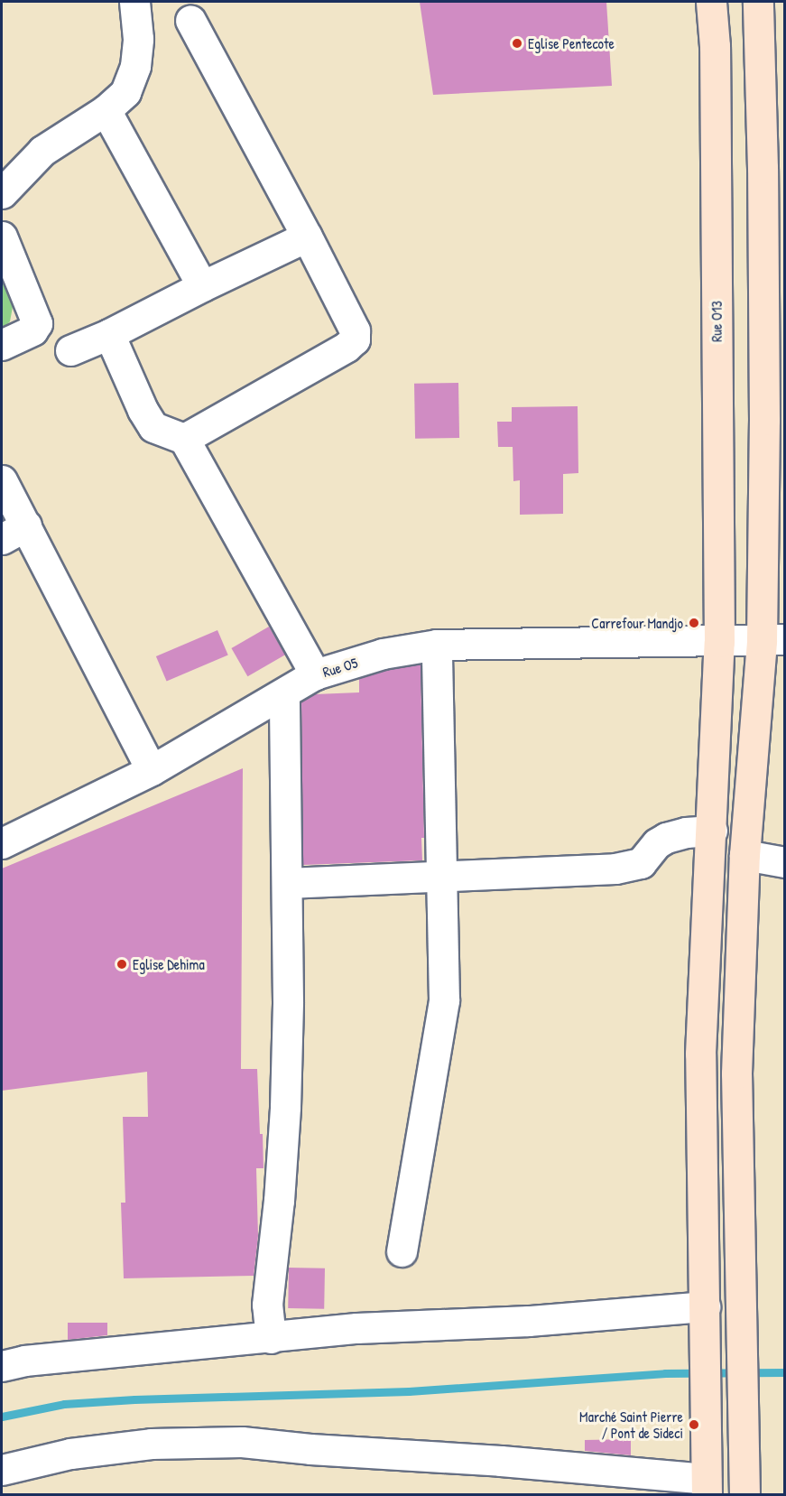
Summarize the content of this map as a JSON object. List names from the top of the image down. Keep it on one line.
{"streets":{"main road":["Rue O13"],"street":["Rue O5"]},"crossings":[["Rue O13","Rue O5"]],"places":["Eglise Pentecote","Carrefour Mandjo","Eglise Dehima","Marché Saint Pierre / Pont de Sideci"]}
